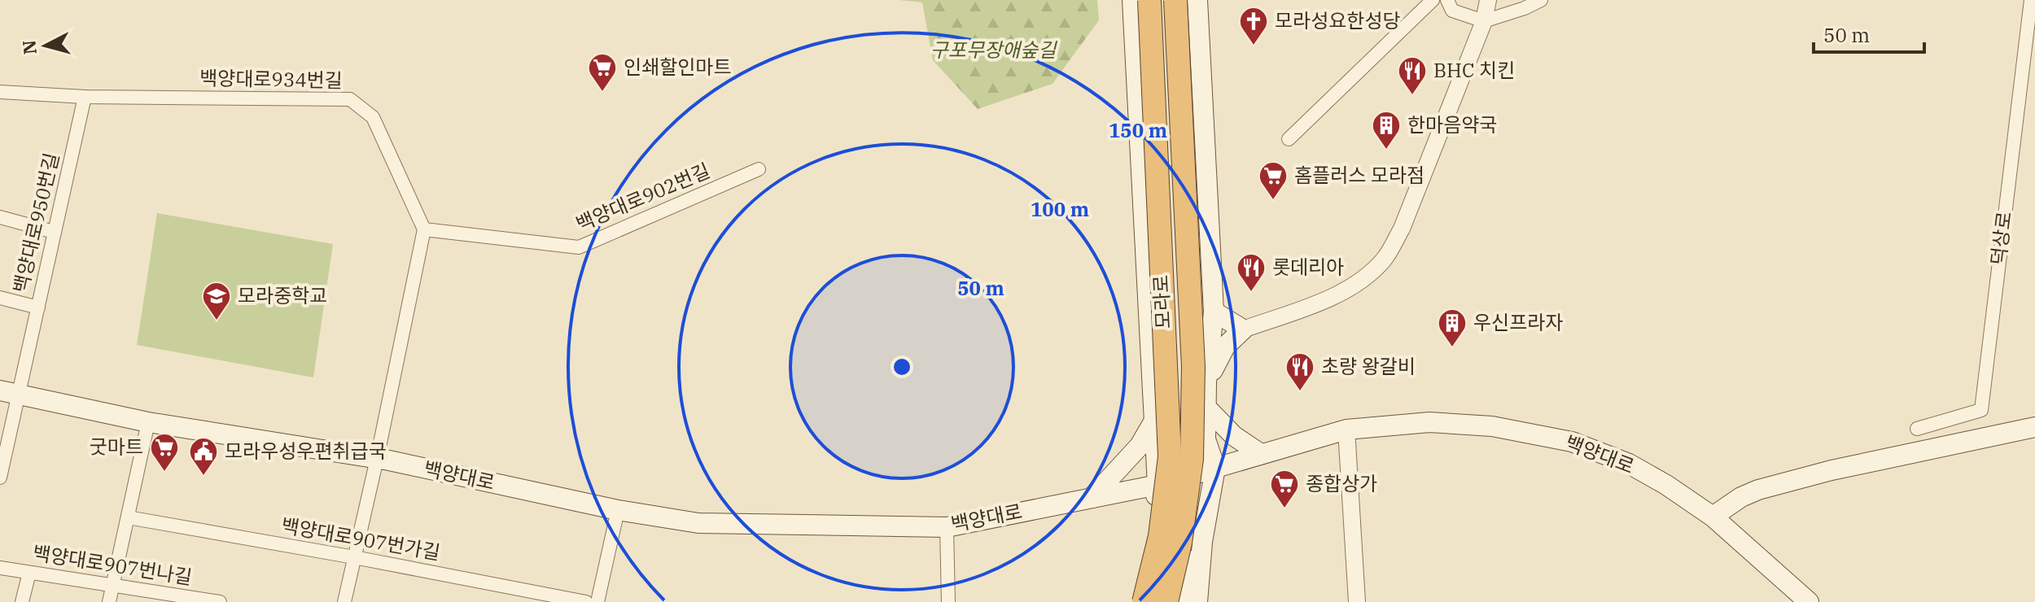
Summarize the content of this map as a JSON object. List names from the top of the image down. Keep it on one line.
{"streets":{"highway":["모라로"],"main road":["백양대로"],"street":["백양대로934번길","백양대로902번길","백양대로950번길","덕상로","백양대로907번가길","백양대로907번나길"]},"crossings":[["백양대로934번길","백양대로902번길"],["백양대로934번길","백양대로950번길"],["백양대로950번길","백양대로"],["모라로","백양대로"]],"parks":["구포무장애숲길"],"places":{"church":["모라성요한성당"],"supermarket":["인쇄할인마트","홈플러스 모라점","굿마트","종합상가"],"restaurant":["BHC 치킨","롯데리아","초량 왕갈비"],"building":["한마음약국","우신프라자"],"school or university":["모라중학교"],"public building":["모라우성우편취급국"]},"scale_bar":"50 m","north":"left","rings":["150 m","100 m","50 m"]}
